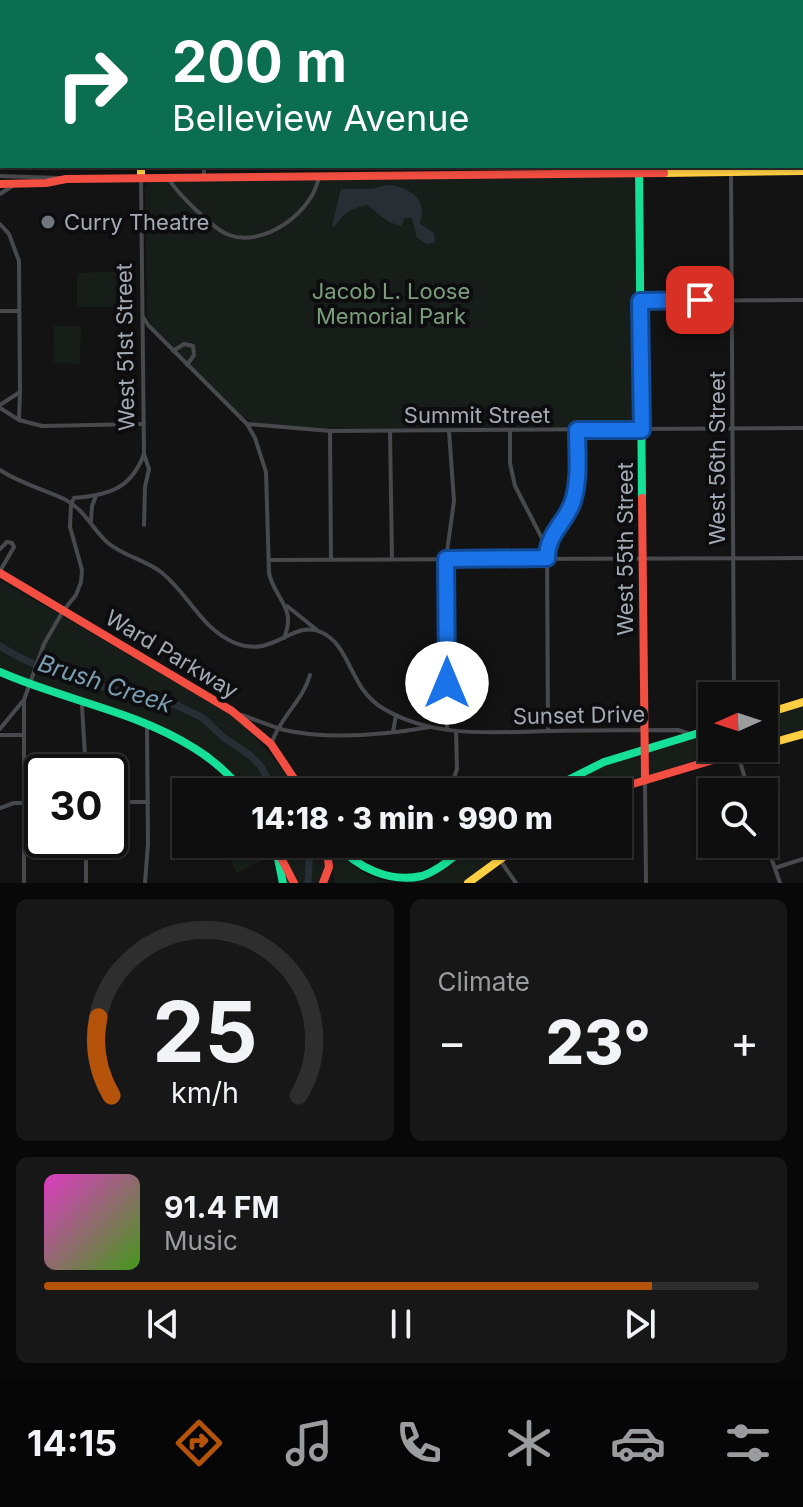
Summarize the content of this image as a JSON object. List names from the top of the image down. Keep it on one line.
{"streets":{"main road":["West 51st Street","West 55th Street","Ward Parkway"],"street":["Summit Street","West 56th Street","Sunset Drive"]},"crossings":[["Summit Street","West 56th Street"],["Summit Street","West 55th Street"],["West 55th Street","Sunset Drive"]],"water":["Brush Creek"],"parks":["Jacob L. Loose Memorial Park"],"places":["Curry Theatre"],"north":"left","page":{"turn":["200 m","Belleview Avenue"],"limit":"30","trip":"14:18 · 3 min · 990 m","tile":"Climate","heat":["−","23°","+"],"song":["91.4 FM","Music"],"tabs":"14:15","gauge":["25","km/h"]}}
